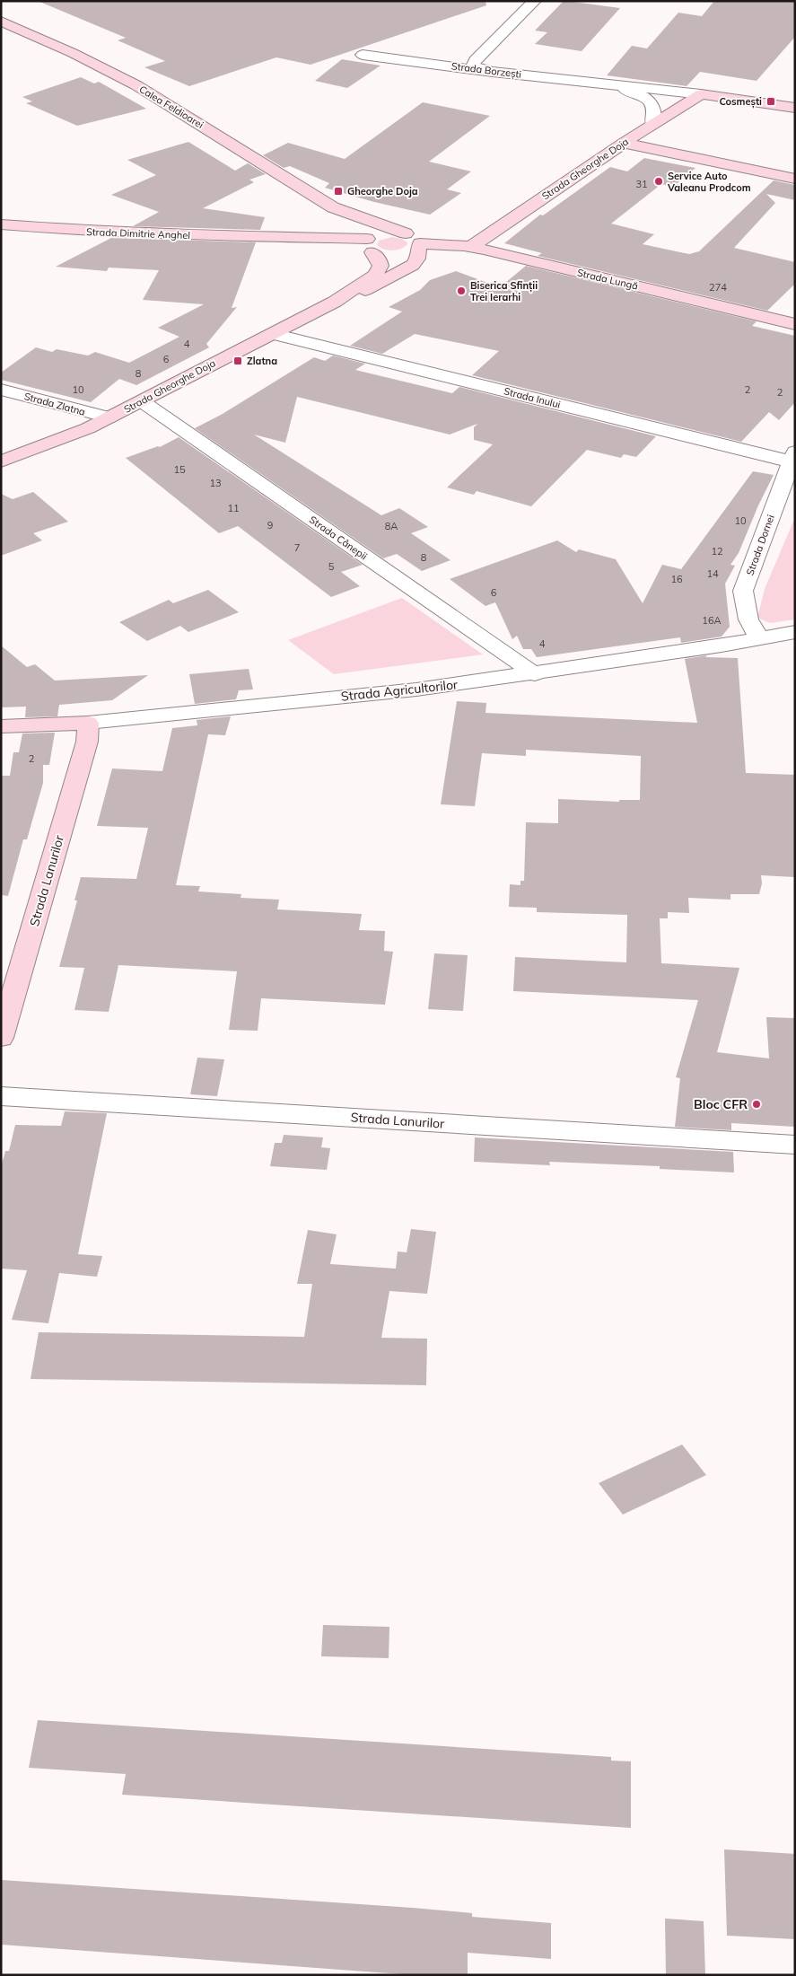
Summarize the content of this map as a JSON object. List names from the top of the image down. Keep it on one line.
{"streets":{"main road":["Strada Borzești","Calea Feldioarei","Strada Gheorghe Doja","Strada Dimitrie Anghel","Strada Lungă","Strada Agricultorilor","Strada Lanurilor"],"street":["Strada Inului","Strada Zlatna","Strada Cânepii","Strada Dornei"]},"crossings":[["Strada Borzești","Strada Gheorghe Doja"],["Calea Feldioarei","Strada Gheorghe Doja"],["Calea Feldioarei","Strada Dimitrie Anghel"],["Calea Feldioarei","Strada Lungă"],["Strada Gheorghe Doja","Strada Dimitrie Anghel"],["Strada Gheorghe Doja","Strada Lungă"],["Strada Gheorghe Doja","Strada Inului"],["Strada Gheorghe Doja","Strada Zlatna"],["Strada Gheorghe Doja","Strada Cânepii"],["Strada Inului","Strada Dornei"],["Strada Cânepii","Strada Agricultorilor"],["Strada Dornei","Strada Agricultorilor"],["Strada Agricultorilor","Strada Lanurilor"]],"places":{"transit":["Cosmești","Gheorghe Doja","Zlatna"],"other":["Service Auto Valeanu Prodcom","Biserica Sfinții Trei Ierarhi","Bloc CFR"]},"house_numbers":["31","274","4","6","8","10","2","2","15","13","11","10","9","8A","7","12","8","5","14","16","6","16A","4","2"]}
